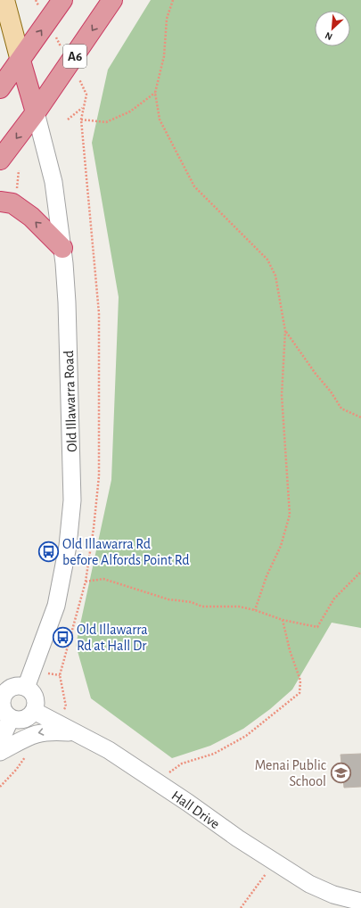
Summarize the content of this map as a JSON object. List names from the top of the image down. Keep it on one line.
{"streets":{"highway":["A6"],"street":["Old Illawarra Road","Hall Drive"]},"crossings":[["A6","Old Illawarra Road"],["Old Illawarra Road","Hall Drive"]],"places":{"bus stop":["Old Illawarra Rd before Alfords Point Rd","Old Illawarra Rd at Hall Dr"],"school or university":["Menai Public School"]},"north":"bottom left"}
